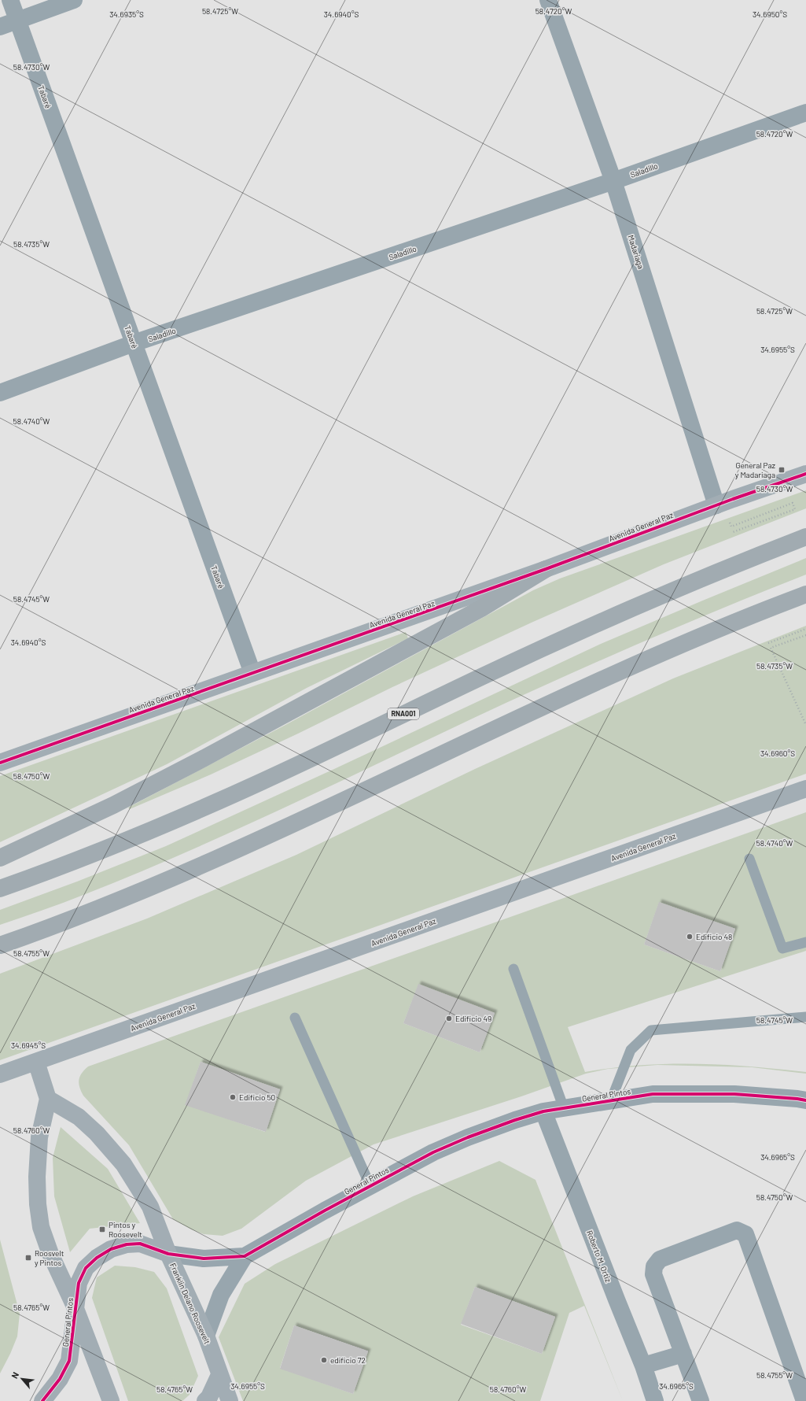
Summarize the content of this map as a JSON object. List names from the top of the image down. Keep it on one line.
{"streets":{"highway":["RNA001"],"street":["Tabaré","Saladillo","Madariaga","Avenida General Paz","General Pintos","Roberto M. Ortiz","Franklin Delano Roosevelt"]},"crossings":[["Tabaré","Saladillo"],["Tabaré","Avenida General Paz"],["Saladillo","Madariaga"],["Madariaga","Avenida General Paz"],["General Pintos","Roberto M. Ortiz"],["General Pintos","Franklin Delano Roosevelt"]],"places":{"transit":["General Paz y Madariaga","Pintos y Roosevelt","Roosvelt y Pintos"],"other":["Edificio 48","Edificio 49","Edificio 50","edificio 72"]},"north":"top left","coordinates":["58.4725°W","58.4720°W","34.6935°S","34.6940°S","34.6950°S","58.4730°W","58.4735°W","34.6955°S","58.4740°W","58.4745°W","34.6960°S","58.4750°W","58.4755°W","34.6945°S","58.4760°W","34.6965°S","58.4765°W"]}
